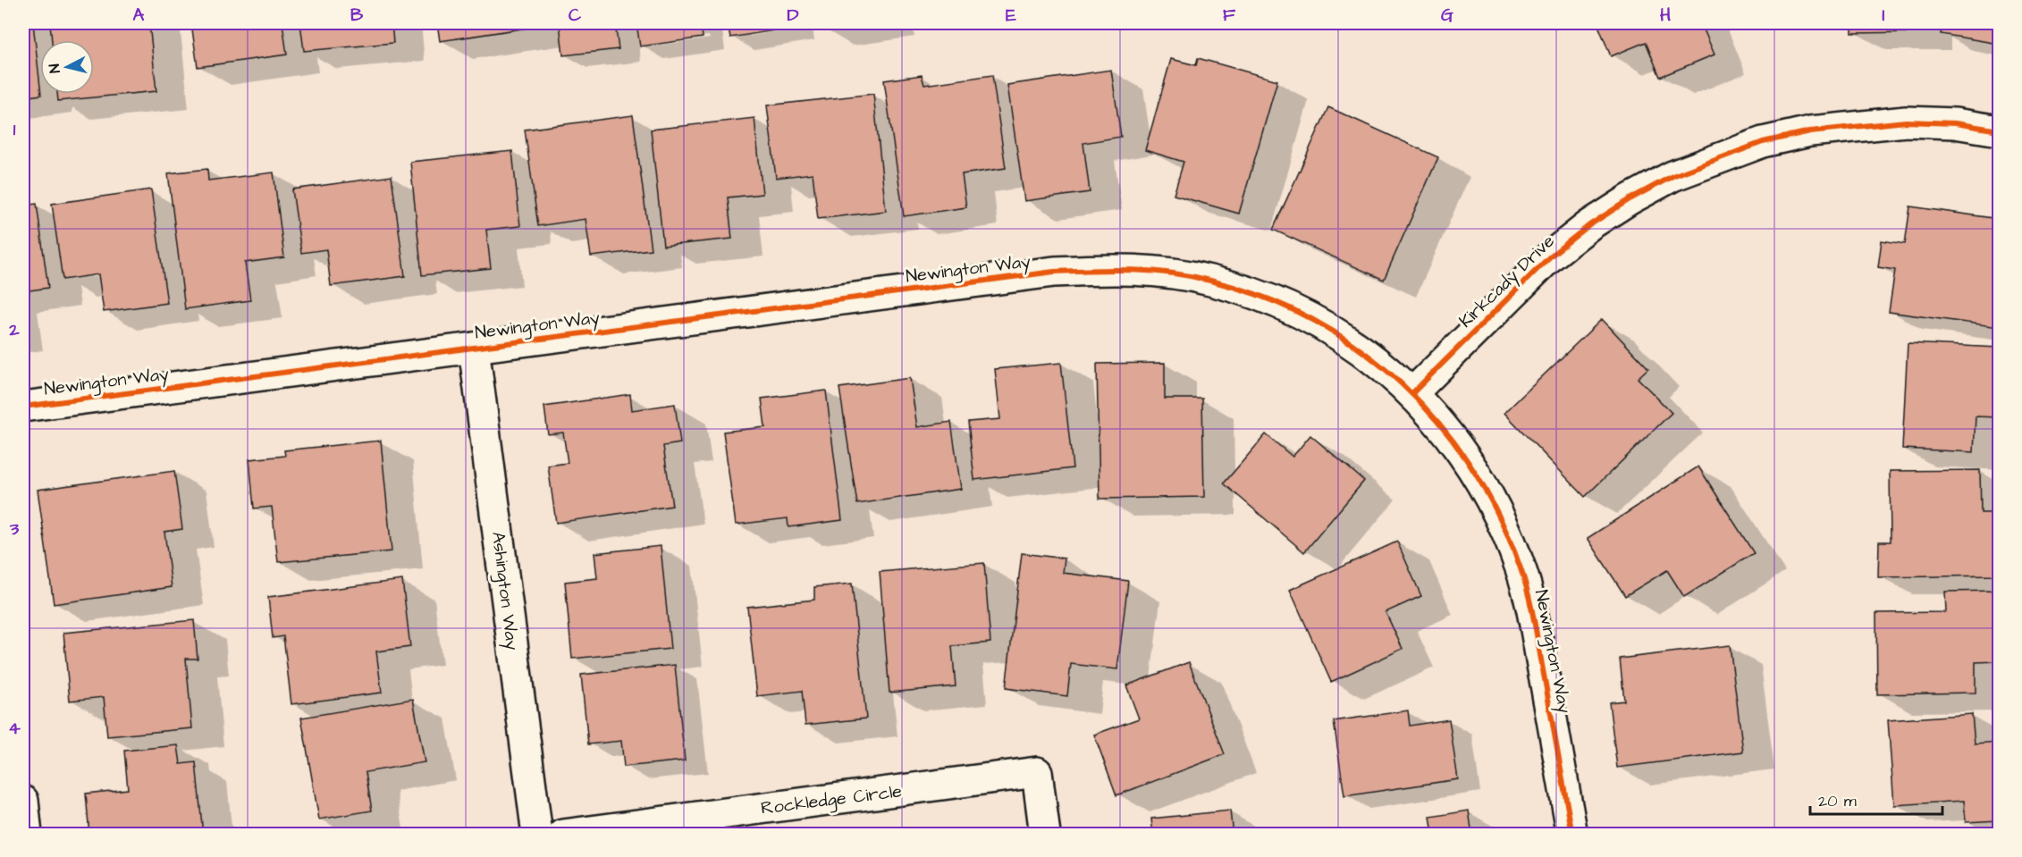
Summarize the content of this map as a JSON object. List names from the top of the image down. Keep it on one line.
{"streets":{"street":["Newington Way","Kirkcady Drive","Ashington Way","Rockledge Circle"]},"crossings":[["Newington Way","Kirkcady Drive"],["Newington Way","Ashington Way"]],"scale_bar":"20 m","north":"left","grid":{"columns":["A","B","C","D","E","F","G","H","I"],"rows":["1","2","3","4"]}}
